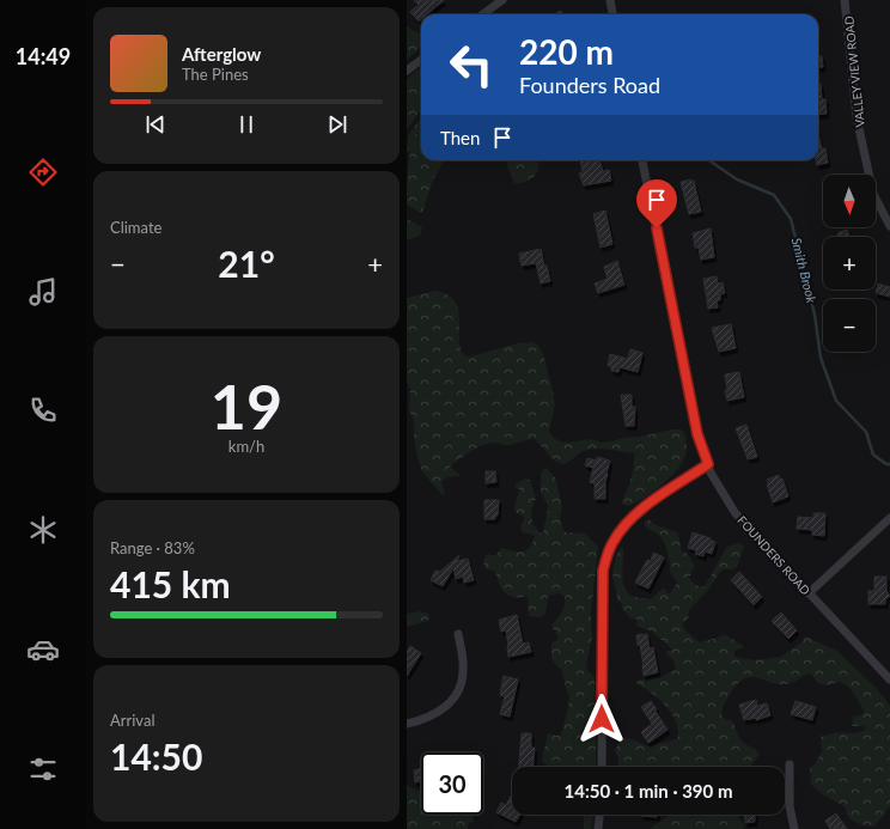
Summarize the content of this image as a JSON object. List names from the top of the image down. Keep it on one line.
{"streets":{"street":["VALLEY VIEW ROAD","FOUNDERS ROAD"]},"water":["Smith Brook"],"north":"bottom","page":{"tabs":"14:49","turn":["220 m","Founders Road"],"song":["Afterglow","The Pines"],"then":"Then","tile":["Climate",["19","km/h"],["Range · 83%","415 km"],["Arrival","14:50"]],"map_buttons":["+","−"],"heat":["−","21°","+"],"limit":"30","trip":"14:50 · 1 min · 390 m"}}
